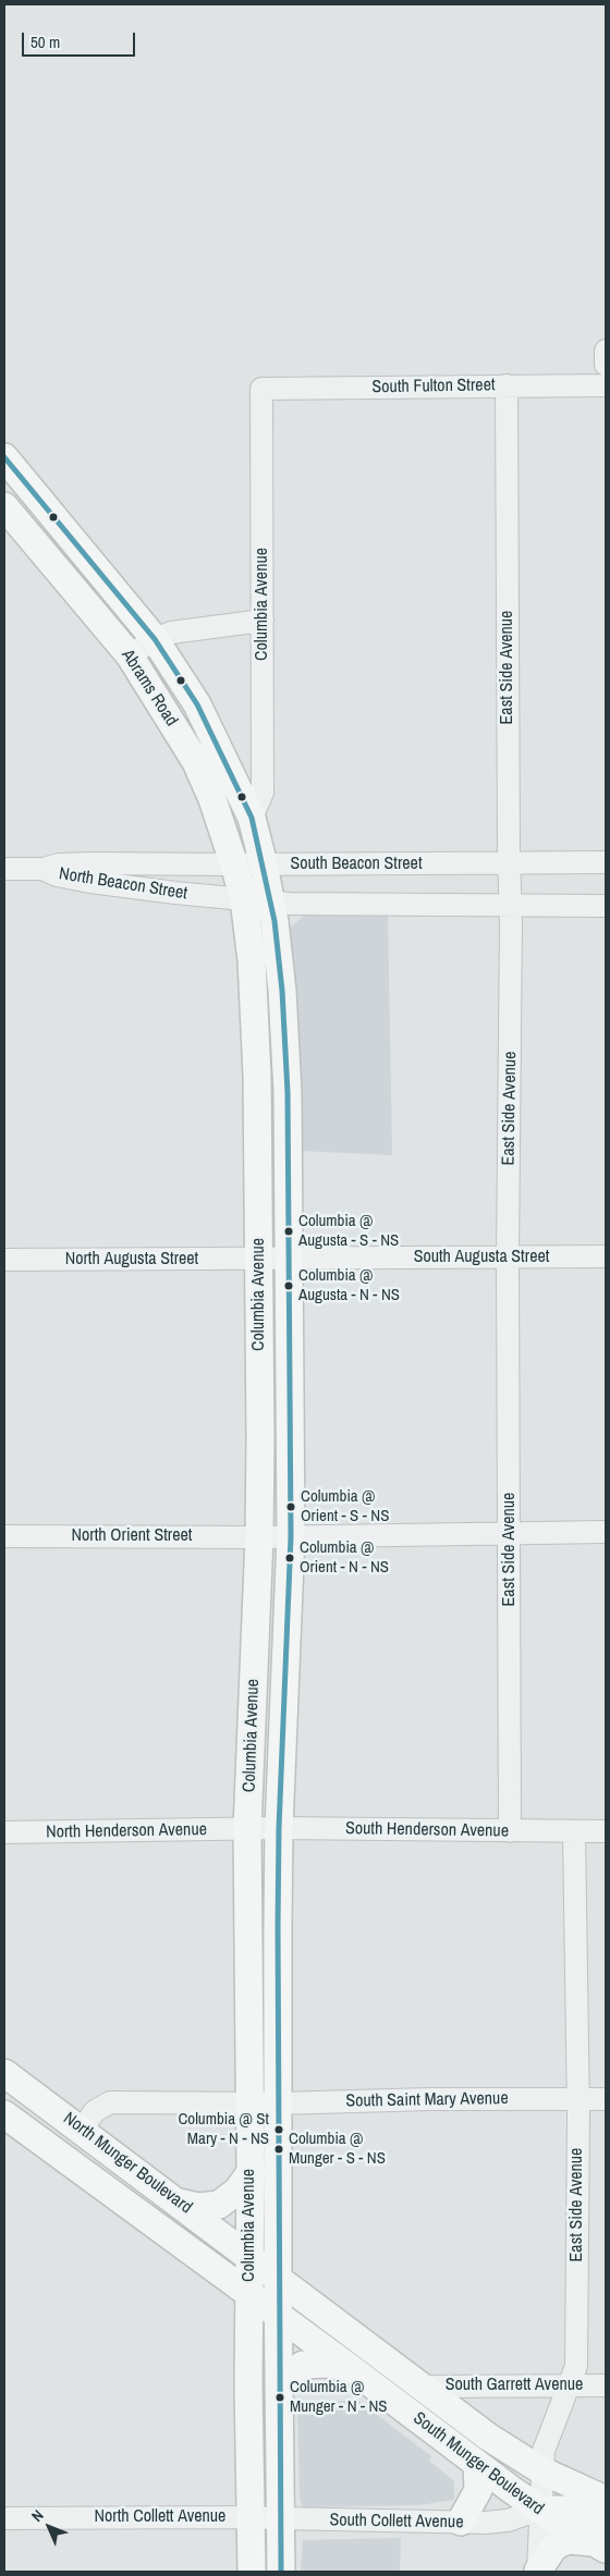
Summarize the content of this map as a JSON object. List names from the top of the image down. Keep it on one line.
{"streets":{"main road":["Columbia Avenue","Abrams Road","North Munger Boulevard","South Munger Boulevard"],"street":["South Fulton Street","East Side Avenue","South Beacon Street","North Beacon Street","South Augusta Street","North Augusta Street","North Orient Street","South Henderson Avenue","North Henderson Avenue","South Saint Mary Avenue","South Garrett Avenue","North Collett Avenue","South Collett Avenue"]},"crossings":[["South Fulton Street","Columbia Avenue"],["South Fulton Street","East Side Avenue"],["Columbia Avenue","Abrams Road"],["Columbia Avenue","North Beacon Street"],["Columbia Avenue","South Augusta Street"],["Columbia Avenue","North Augusta Street"],["Columbia Avenue","North Orient Street"],["Columbia Avenue","South Henderson Avenue"],["Columbia Avenue","North Henderson Avenue"],["Columbia Avenue","South Saint Mary Avenue"],["Columbia Avenue","North Munger Boulevard"],["Columbia Avenue","South Munger Boulevard"],["Columbia Avenue","North Collett Avenue"],["Columbia Avenue","South Collett Avenue"],["East Side Avenue","South Beacon Street"],["East Side Avenue","South Augusta Street"],["East Side Avenue","North Orient Street"],["East Side Avenue","South Henderson Avenue"],["East Side Avenue","South Saint Mary Avenue"],["East Side Avenue","South Garrett Avenue"],["East Side Avenue","South Munger Boulevard"],["East Side Avenue","South Collett Avenue"],["Abrams Road","South Beacon Street"],["Abrams Road","North Beacon Street"],["South Beacon Street","North Beacon Street"],["South Augusta Street","North Augusta Street"],["South Henderson Avenue","North Henderson Avenue"],["South Saint Mary Avenue","North Munger Boulevard"],["North Munger Boulevard","South Munger Boulevard"],["South Garrett Avenue","South Munger Boulevard"],["South Munger Boulevard","South Collett Avenue"],["North Collett Avenue","South Collett Avenue"]],"places":["Columbia @ Augusta - S - NS","Columbia @ Augusta - N - NS","Columbia @ Orient - S - NS","Columbia @ Orient - N - NS","Columbia @ St Mary - N - NS","Columbia @ Munger - S - NS","Columbia @ Munger - N - NS"],"scale_bar":"50 m","north":"top left"}
